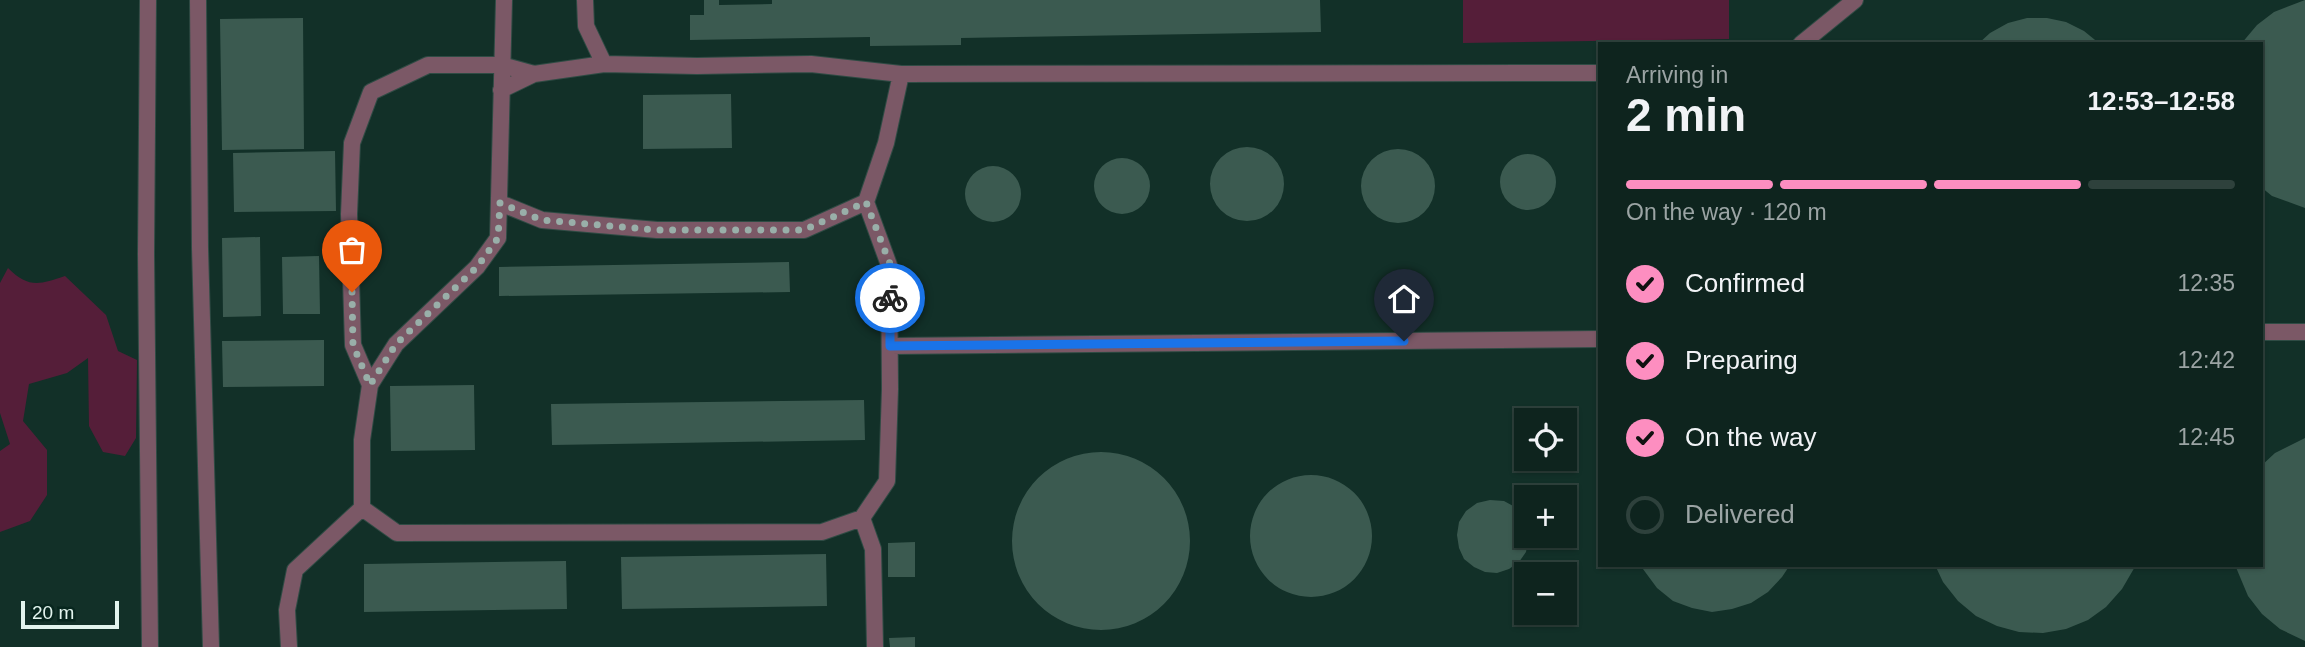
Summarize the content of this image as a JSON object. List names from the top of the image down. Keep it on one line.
{"scale_bar":"20 m","page":{"heading":["2 min","Arriving in","12:53–12:58"],"bar":"On the way · 120 m","list":[["Confirmed","12:35"],["Preparing","12:42"],["On the way","12:45"],"Delivered"],"map_buttons":["+","−"],"scale":"20 m"}}
